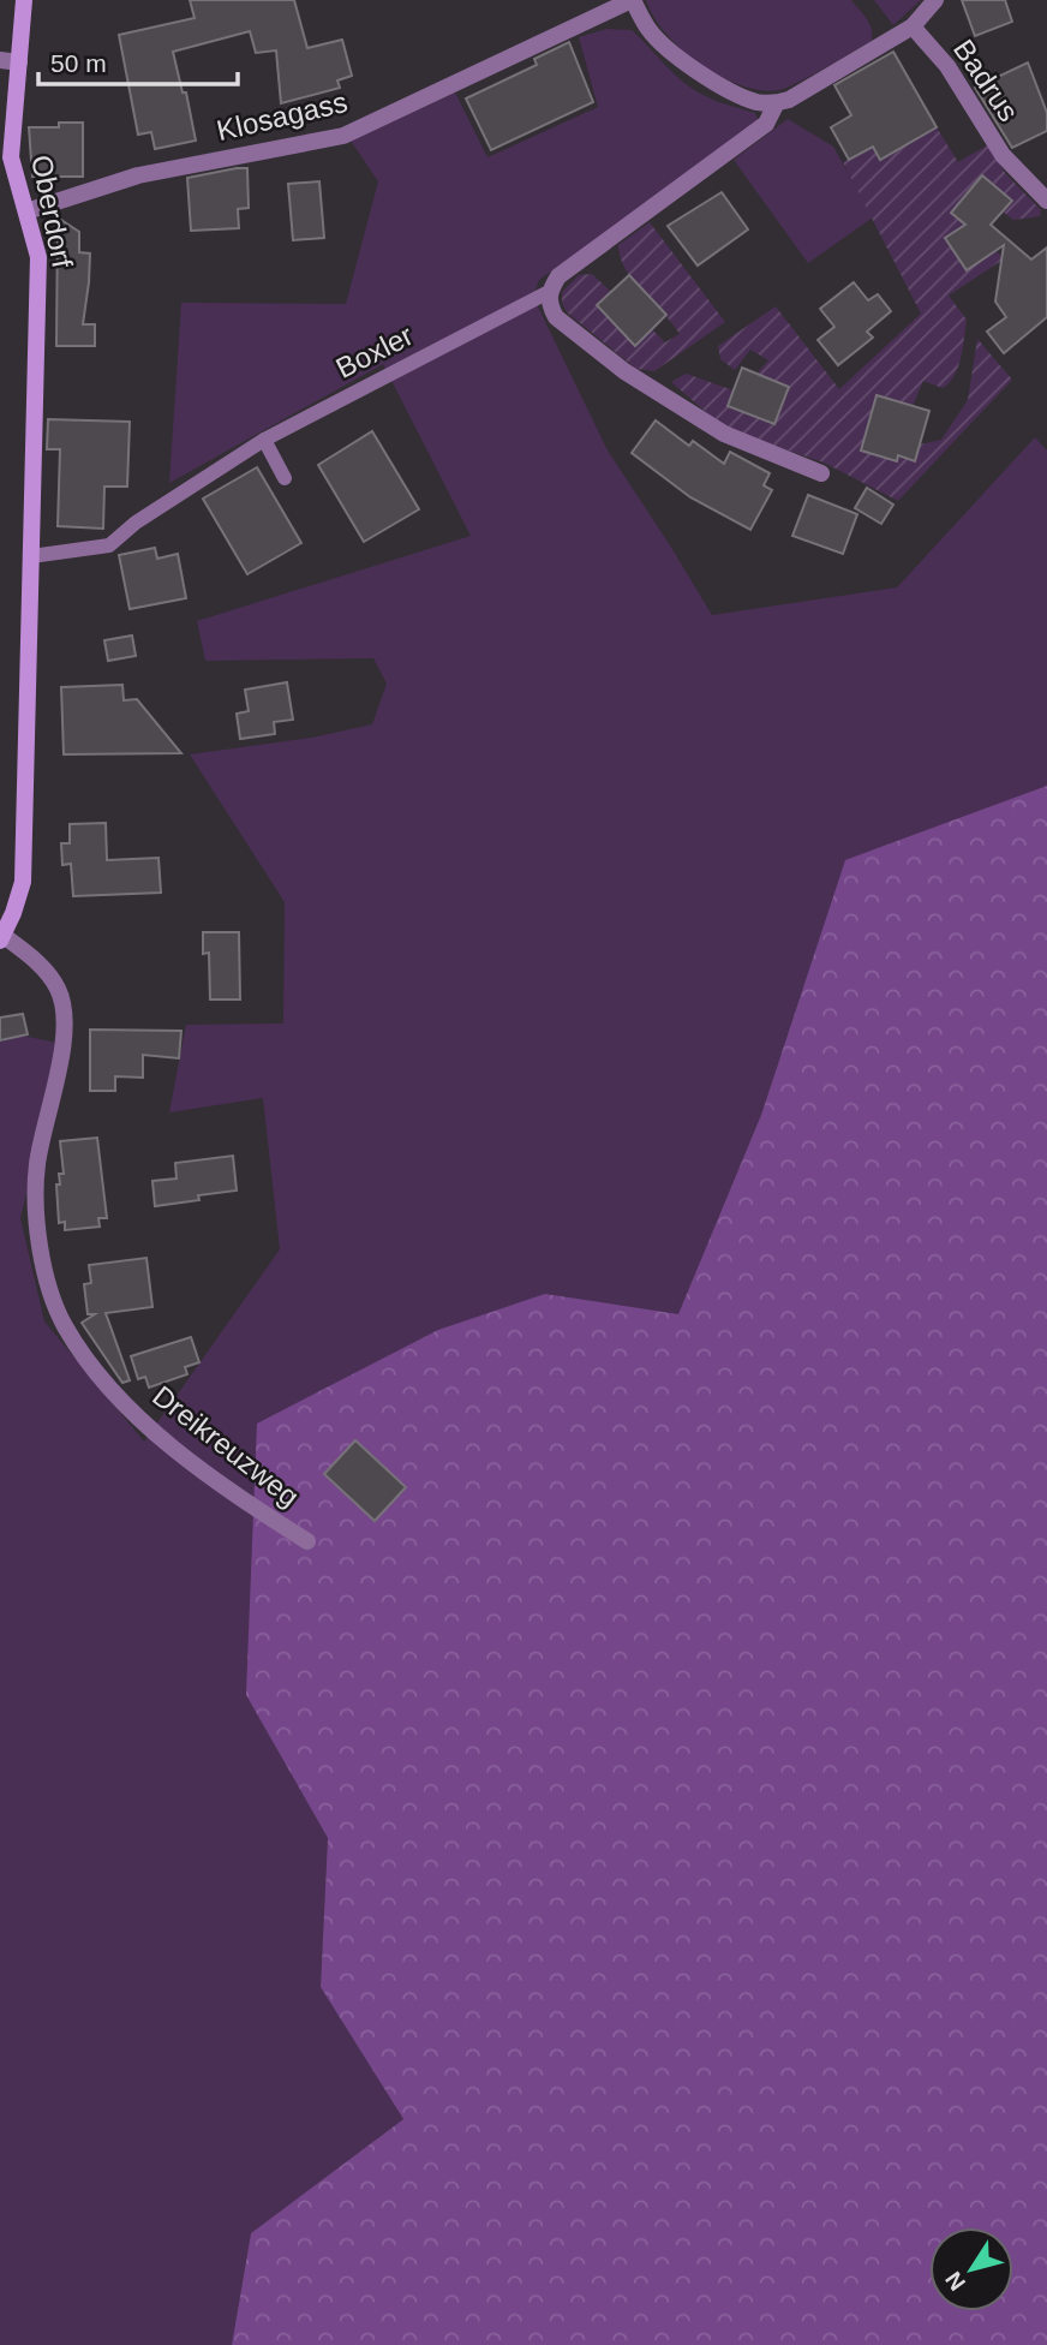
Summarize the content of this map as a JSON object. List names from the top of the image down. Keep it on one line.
{"streets":{"main road":["Oberdorf"],"street":["Badrus","Klosagass","Boxler","Dreikreuzweg"]},"crossings":[["Klosagass","Oberdorf"],["Oberdorf","Boxler"],["Oberdorf","Dreikreuzweg"]],"scale_bar":"50 m","north":"bottom left"}
